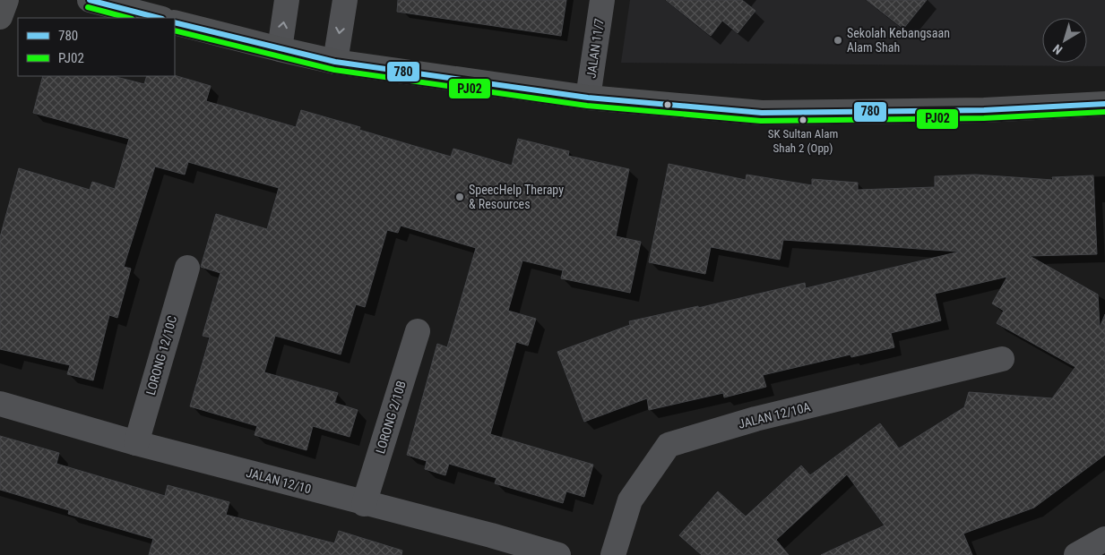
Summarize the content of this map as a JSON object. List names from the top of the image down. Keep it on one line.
{"streets":{"street":["JALAN 11/7","LORONG 12/10C","JALAN 12/10A","LORONG 2/10B","JALAN 12/10"]},"crossings":[["LORONG 12/10C","JALAN 12/10"],["LORONG 2/10B","JALAN 12/10"]],"places":["Sekolah Kebangsaan Alam Shah","SK Sultan Alam Shah 2 (Opp)","SpeecHelp Therapy & Resources"],"lines":["transit line 780","transit line PJ02"],"legend":["780","PJ02"],"north":"bottom left"}
